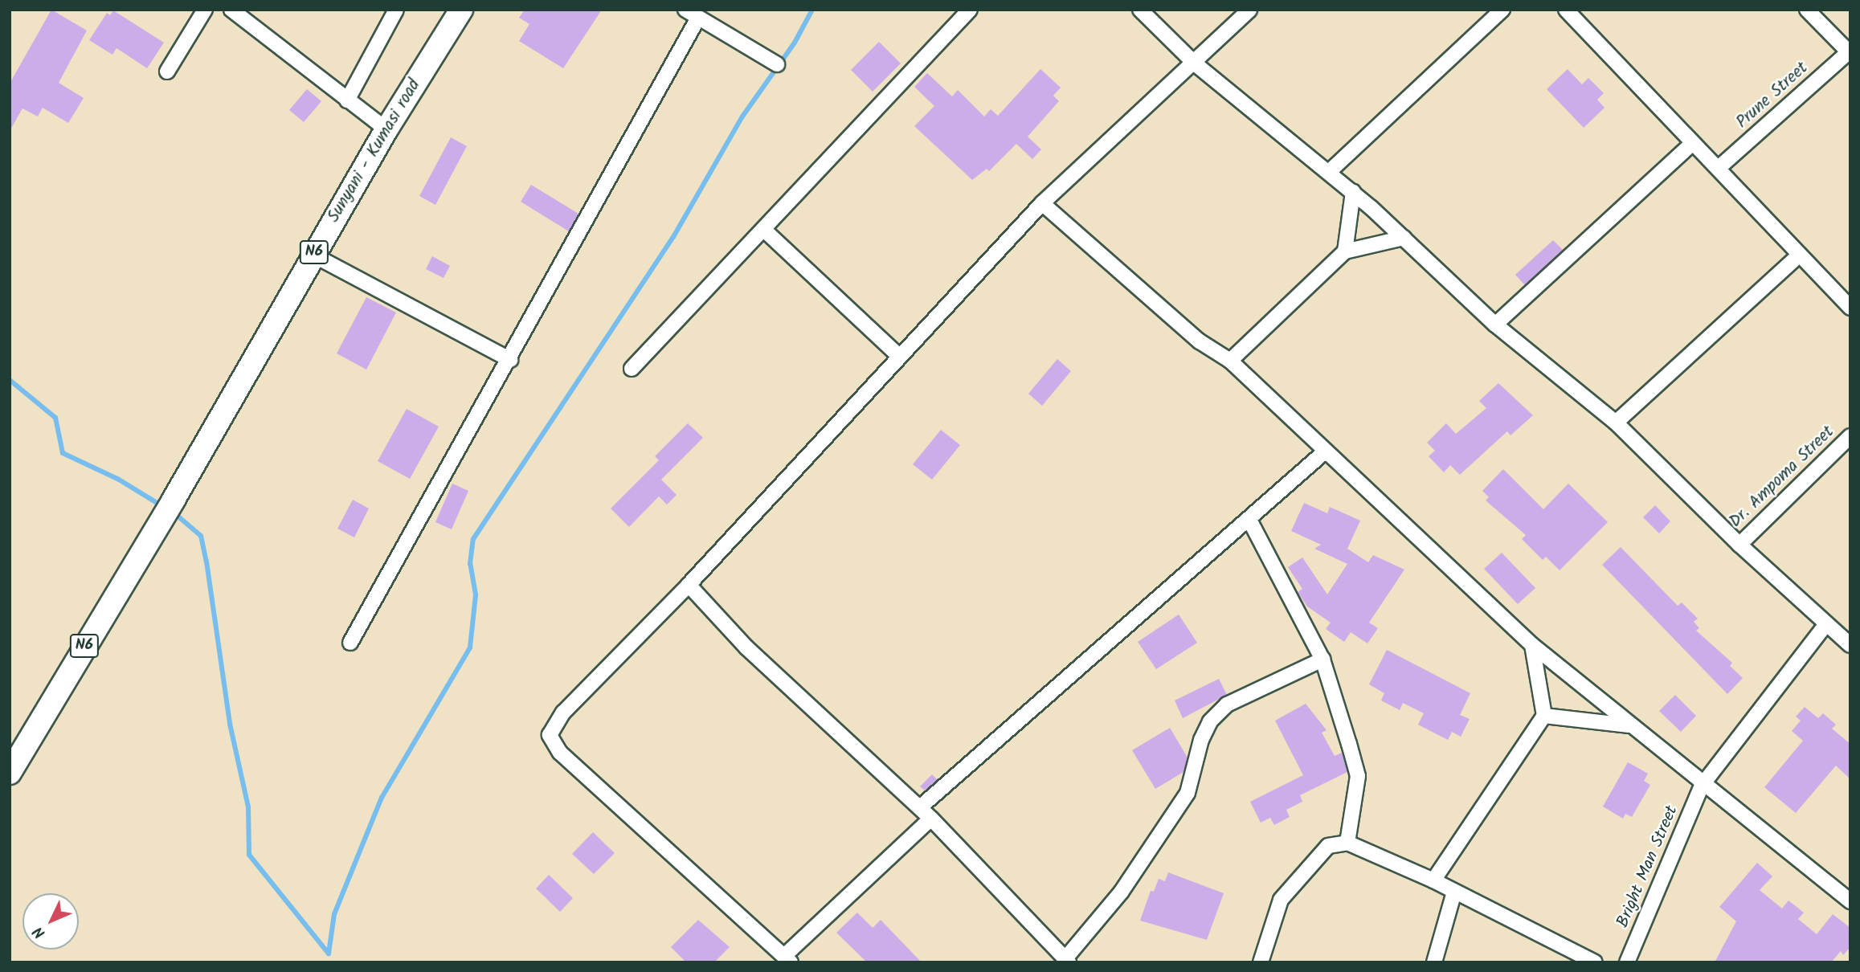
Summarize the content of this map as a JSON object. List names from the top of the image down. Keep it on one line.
{"streets":{"main road":["Sunyani - Kumasi road","N6"],"street":["Prune Street","Dr. Ampoma Street","Bright Man Street"]},"north":"bottom left"}
